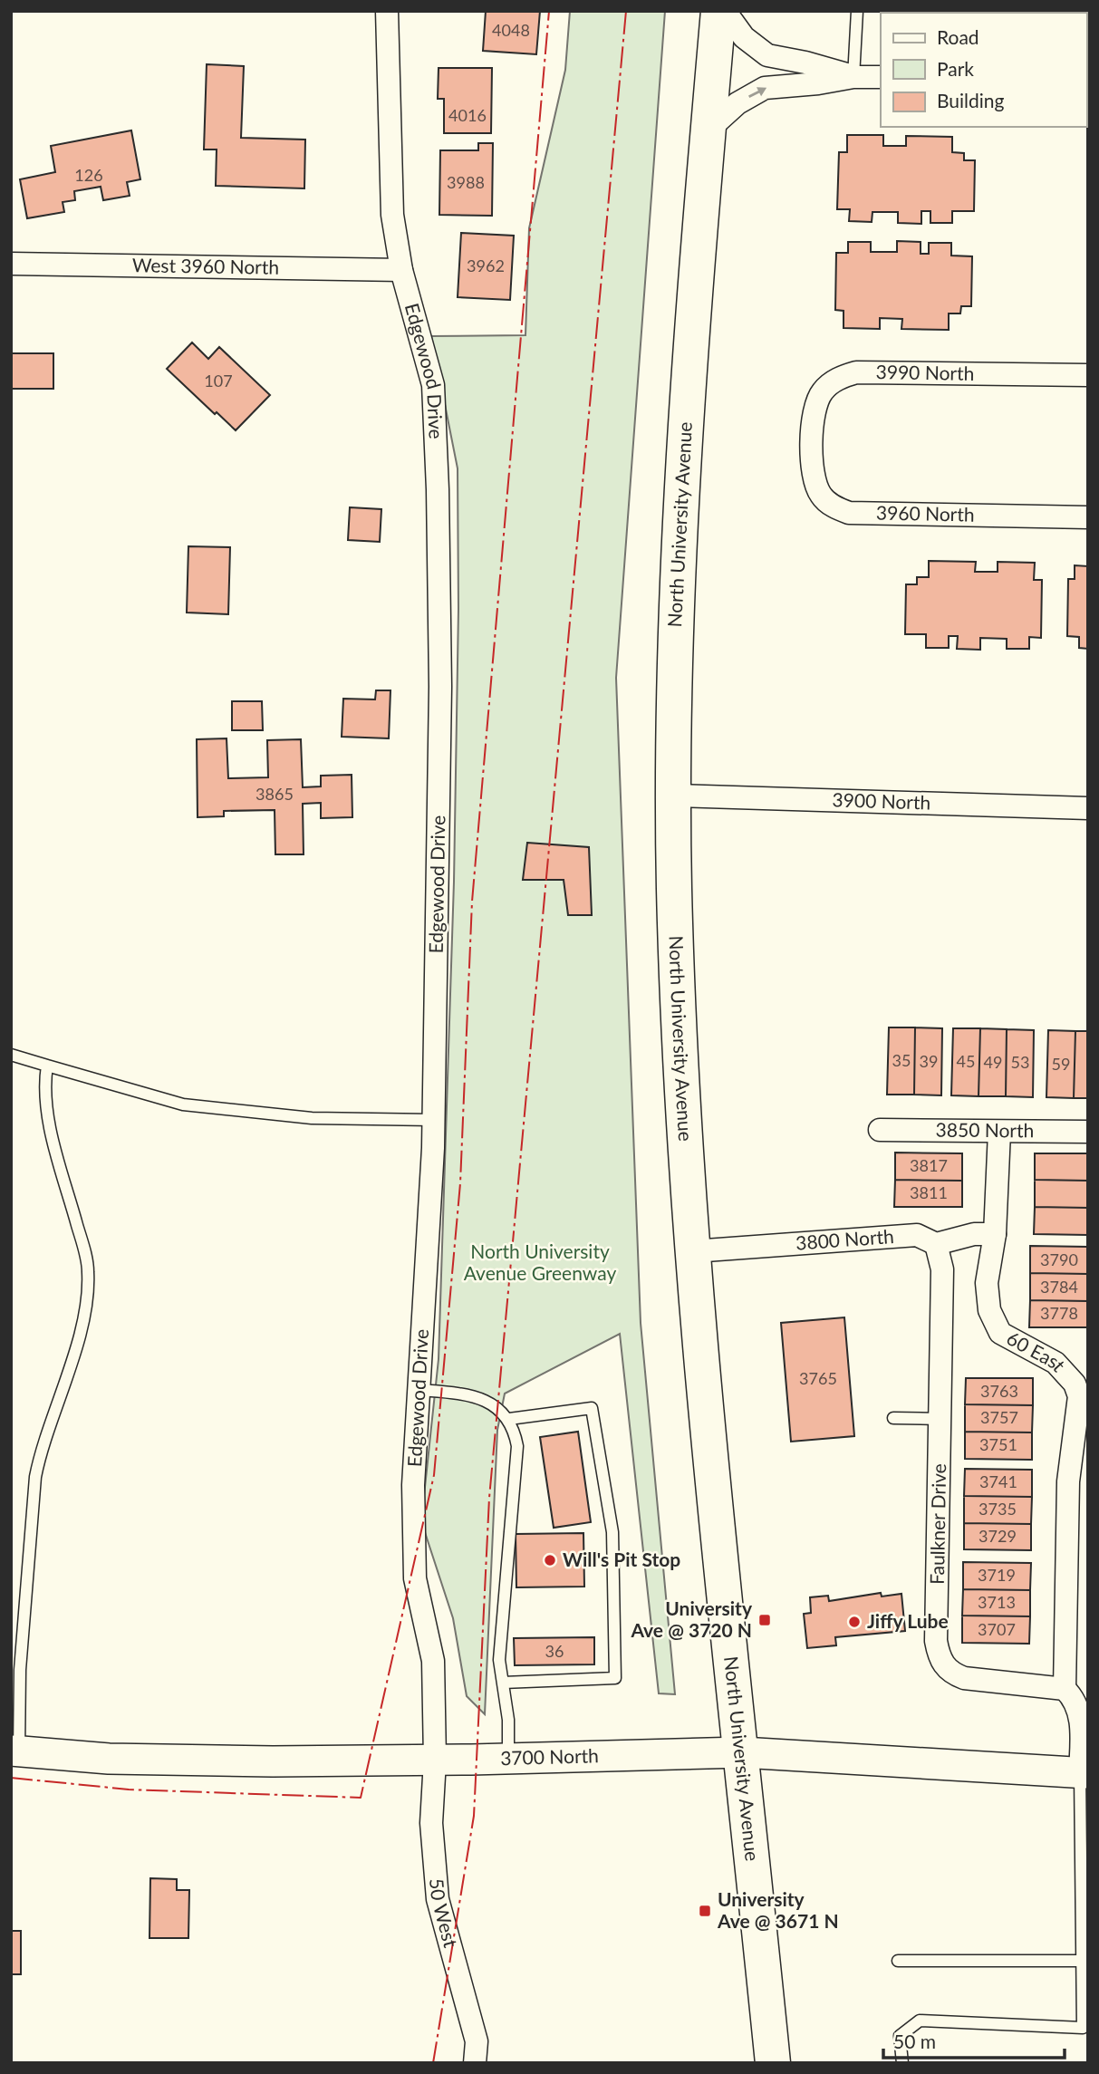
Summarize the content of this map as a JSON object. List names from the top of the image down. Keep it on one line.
{"streets":{"highway":["North University Avenue"],"main road":["3700 North"],"street":["West 3960 North","Edgewood Drive","3990 North","3960 North","3900 North","3850 North","3800 North","60 East","Faulkner Drive","50 West"]},"crossings":[["West 3960 North","Edgewood Drive"],["Edgewood Drive","3700 North"],["Edgewood Drive","50 West"],["3990 North","3960 North"],["North University Avenue","3900 North"],["North University Avenue","3800 North"],["North University Avenue","3700 North"],["3850 North","60 East"],["3800 North","Faulkner Drive"],["60 East","Faulkner Drive"],["3700 North","50 West"]],"parks":["North University Avenue Greenway"],"places":{"other":["Will's Pit Stop","Jiffy Lube"],"transit":["University Ave @ 3720 N","University Ave @ 3671 N"]},"house_numbers":["4048","4016","126","3988","3962","107","3865","35","39","45","49","53","59","3817","3811","3790","3784","3778","3765","3763","3757","3751","3741","3735","3729","3719","3713","3707","36"],"legend":["Road","Park","Building"],"scale_bar":"50 m"}
